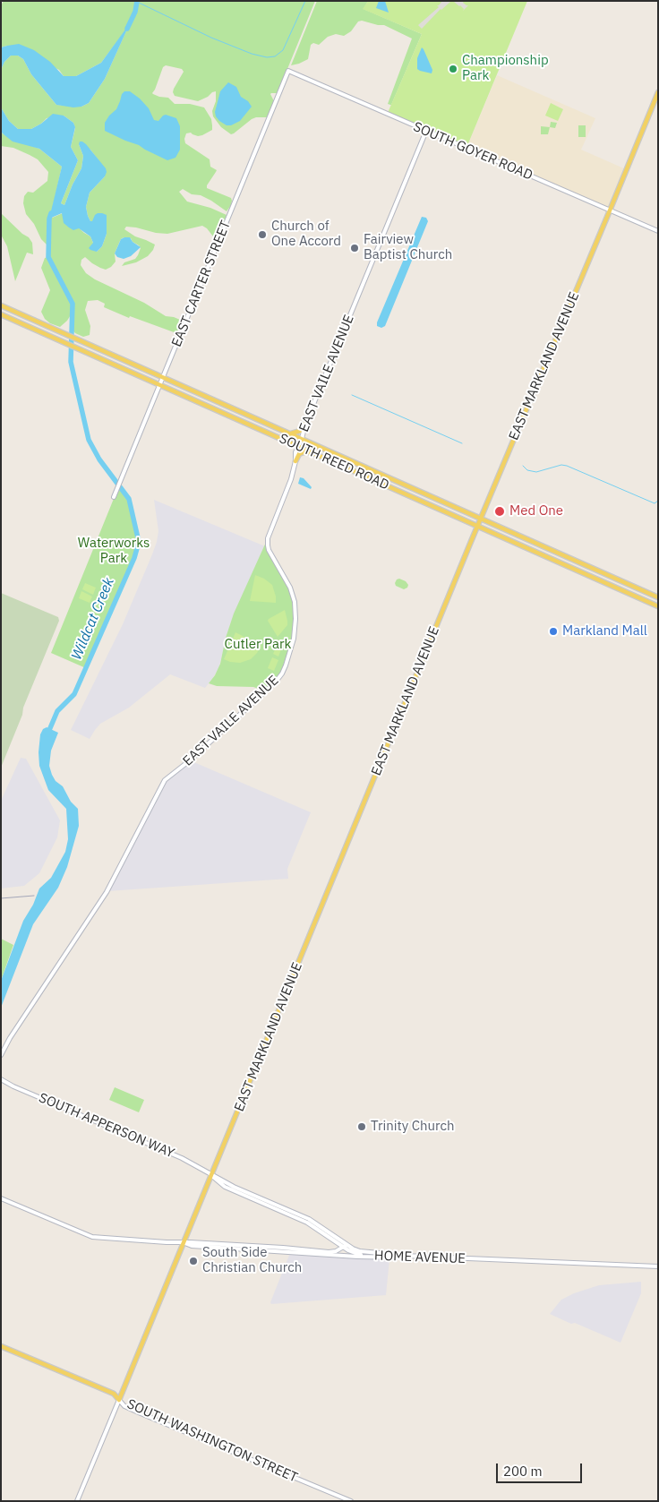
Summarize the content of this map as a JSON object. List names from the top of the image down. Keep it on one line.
{"streets":{"main road":["EAST MARKLAND AVENUE","SOUTH REED ROAD","SOUTH WASHINGTON STREET"],"street":["SOUTH GOYER ROAD","EAST CARTER STREET","EAST VAILE AVENUE","SOUTH APPERSON WAY","HOME AVENUE"]},"crossings":[["SOUTH GOYER ROAD","EAST CARTER STREET"],["SOUTH GOYER ROAD","EAST MARKLAND AVENUE"],["SOUTH GOYER ROAD","EAST VAILE AVENUE"],["EAST CARTER STREET","SOUTH REED ROAD"],["EAST MARKLAND AVENUE","SOUTH REED ROAD"],["EAST MARKLAND AVENUE","SOUTH APPERSON WAY"],["EAST MARKLAND AVENUE","HOME AVENUE"],["EAST MARKLAND AVENUE","SOUTH WASHINGTON STREET"],["EAST VAILE AVENUE","SOUTH REED ROAD"],["SOUTH APPERSON WAY","HOME AVENUE"]],"water":["Wildcat Creek"],"parks":["Waterworks Park","Cutler Park"],"places":["Championship Park","Church of One Accord","Fairview Baptist Church","Med One","Markland Mall","Trinity Church","South Side Christian Church"],"scale_bar":"200 m"}
